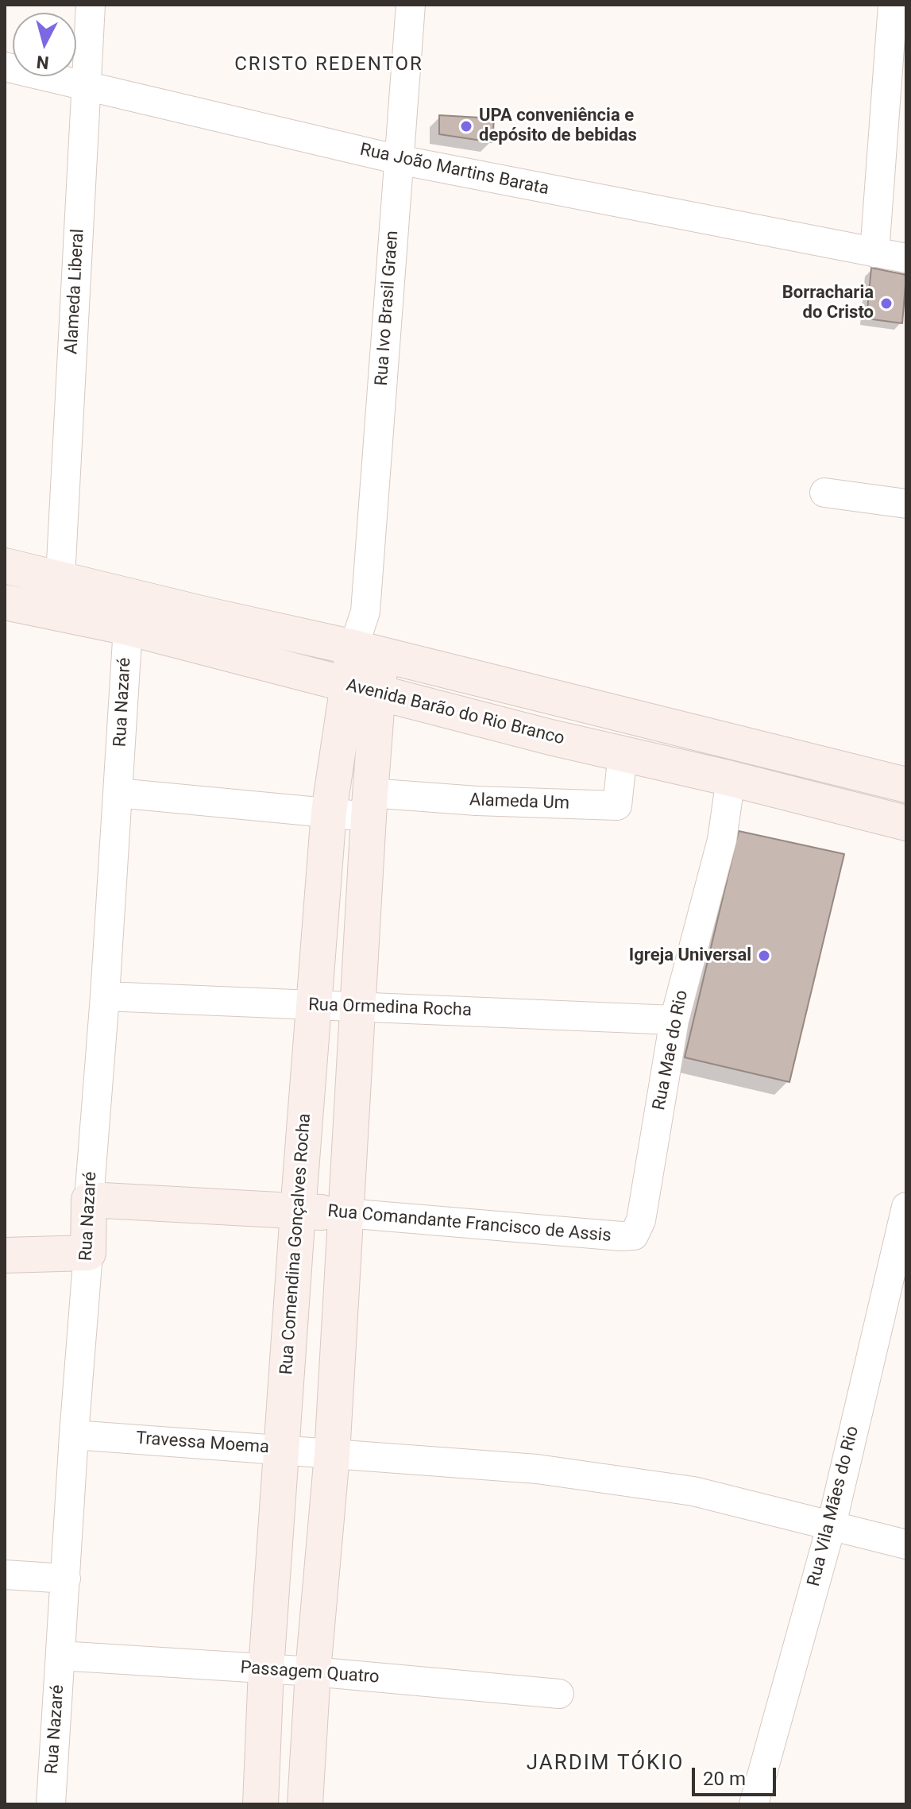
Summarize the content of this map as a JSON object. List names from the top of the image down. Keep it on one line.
{"streets":{"street":["Rua João Martins Barata","Alameda Liberal","Rua Ivo Brasil Graen","Rua Nazaré","Avenida Barão do Rio Branco","Alameda Um","Rua Ormedina Rocha","Rua Mae do Rio","Rua Comandante Francisco de Assis","Rua Comendina Gonçalves Rocha","Travessa Moema","Rua Vila Mães do Rio","Passagem Quatro"]},"crossings":[["Rua João Martins Barata","Alameda Liberal"],["Rua João Martins Barata","Rua Ivo Brasil Graen"],["Rua Nazaré","Avenida Barão do Rio Branco"],["Rua Nazaré","Alameda Um"],["Rua Nazaré","Rua Ormedina Rocha"],["Rua Nazaré","Rua Comandante Francisco de Assis"],["Rua Nazaré","Travessa Moema"],["Rua Nazaré","Passagem Quatro"],["Avenida Barão do Rio Branco","Alameda Um"],["Avenida Barão do Rio Branco","Rua Mae do Rio"],["Avenida Barão do Rio Branco","Rua Comendina Gonçalves Rocha"],["Alameda Um","Rua Comendina Gonçalves Rocha"],["Rua Ormedina Rocha","Rua Mae do Rio"],["Rua Ormedina Rocha","Rua Comendina Gonçalves Rocha"],["Rua Mae do Rio","Rua Comandante Francisco de Assis"],["Rua Comandante Francisco de Assis","Rua Comendina Gonçalves Rocha"],["Rua Comendina Gonçalves Rocha","Travessa Moema"],["Rua Comendina Gonçalves Rocha","Passagem Quatro"]],"districts":["CRISTO REDENTOR","JARDIM TÓKIO"],"places":["UPA conveniência e depósito de bebidas","Borracharia do Cristo","Igreja Universal"],"scale_bar":"20 m","north":"bottom"}
